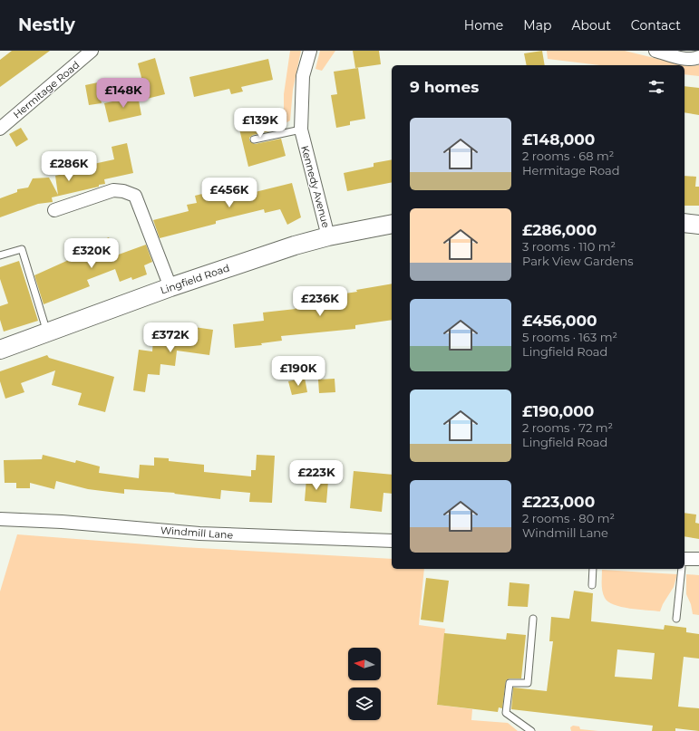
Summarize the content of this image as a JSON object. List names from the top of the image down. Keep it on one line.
{"streets":{"street":["Hermitage Road","Kennedy Avenue","Lingfield Road","Windmill Lane"]},"crossings":[["Kennedy Avenue","Lingfield Road"]],"north":"left","page":{"header":"Nestly","nav":["Home","Map","About","Contact"],"heading":"9 homes","price":["£148K","£139K","£286K","£456K","£320K","£236K","£372K","£190K","£223K"],"list":[{"name":"£148,000","note":"2 rooms · 68 m² · Hermitage Road"},{"name":"£286,000","note":"3 rooms · 110 m² · Park View Gardens"},{"name":"£456,000","note":"5 rooms · 163 m² · Lingfield Road"},{"name":"£190,000","note":"2 rooms · 72 m² · Lingfield Road"},{"name":"£223,000","note":"2 rooms · 80 m² · Windmill Lane"}]}}
